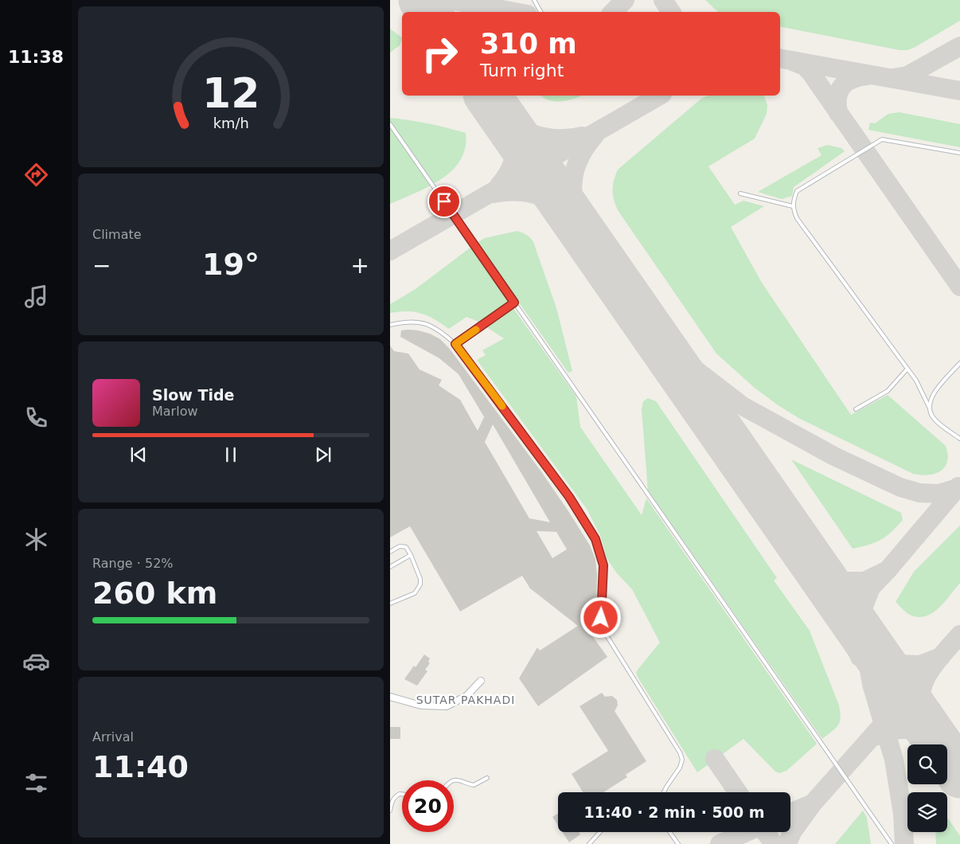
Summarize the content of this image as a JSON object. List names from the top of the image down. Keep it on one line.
{"districts":["SUTAR PAKHADI"],"page":{"tabs":"11:38","turn":["310 m","Turn right"],"tile":["Climate",["Range · 52%","260 km"],["Arrival","11:40"]],"heat":["−","19°","+"],"song":["Slow Tide","Marlow"],"limit":"20","trip":"11:40 · 2 min · 500 m","gauge":["12","km/h"]}}
